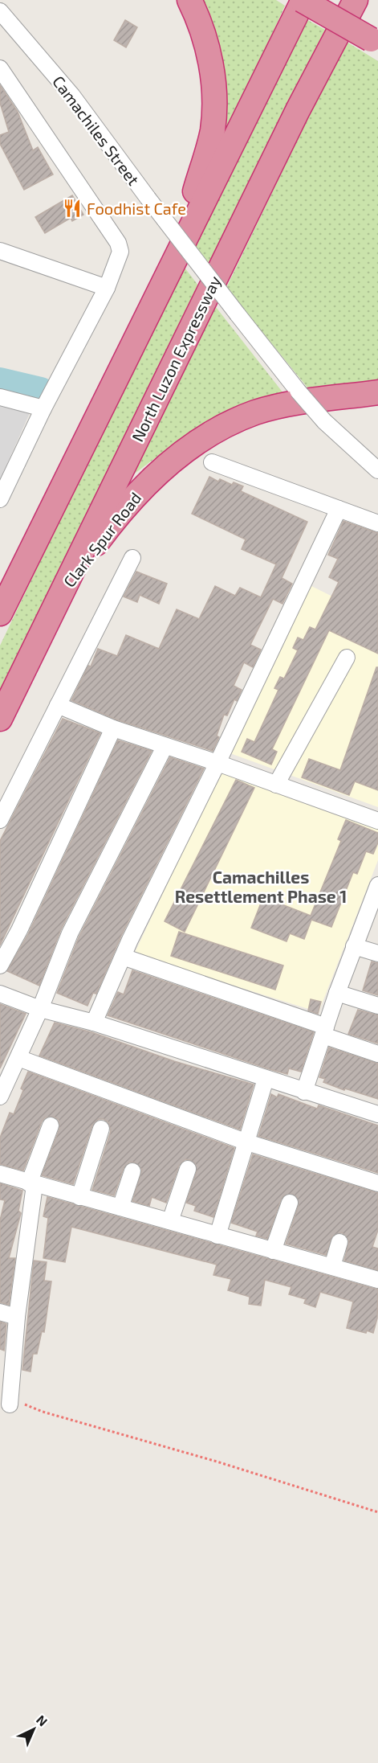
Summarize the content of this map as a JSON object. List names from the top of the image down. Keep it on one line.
{"streets":{"highway":["North Luzon Expressway","Clark Spur Road"],"street":["Camachiles Street"]},"crossings":[["North Luzon Expressway","Clark Spur Road"]],"districts":["Camachilles Resettlement Phase 1"],"places":{"restaurant":["Foodhist Cafe"]},"north":"top right"}
